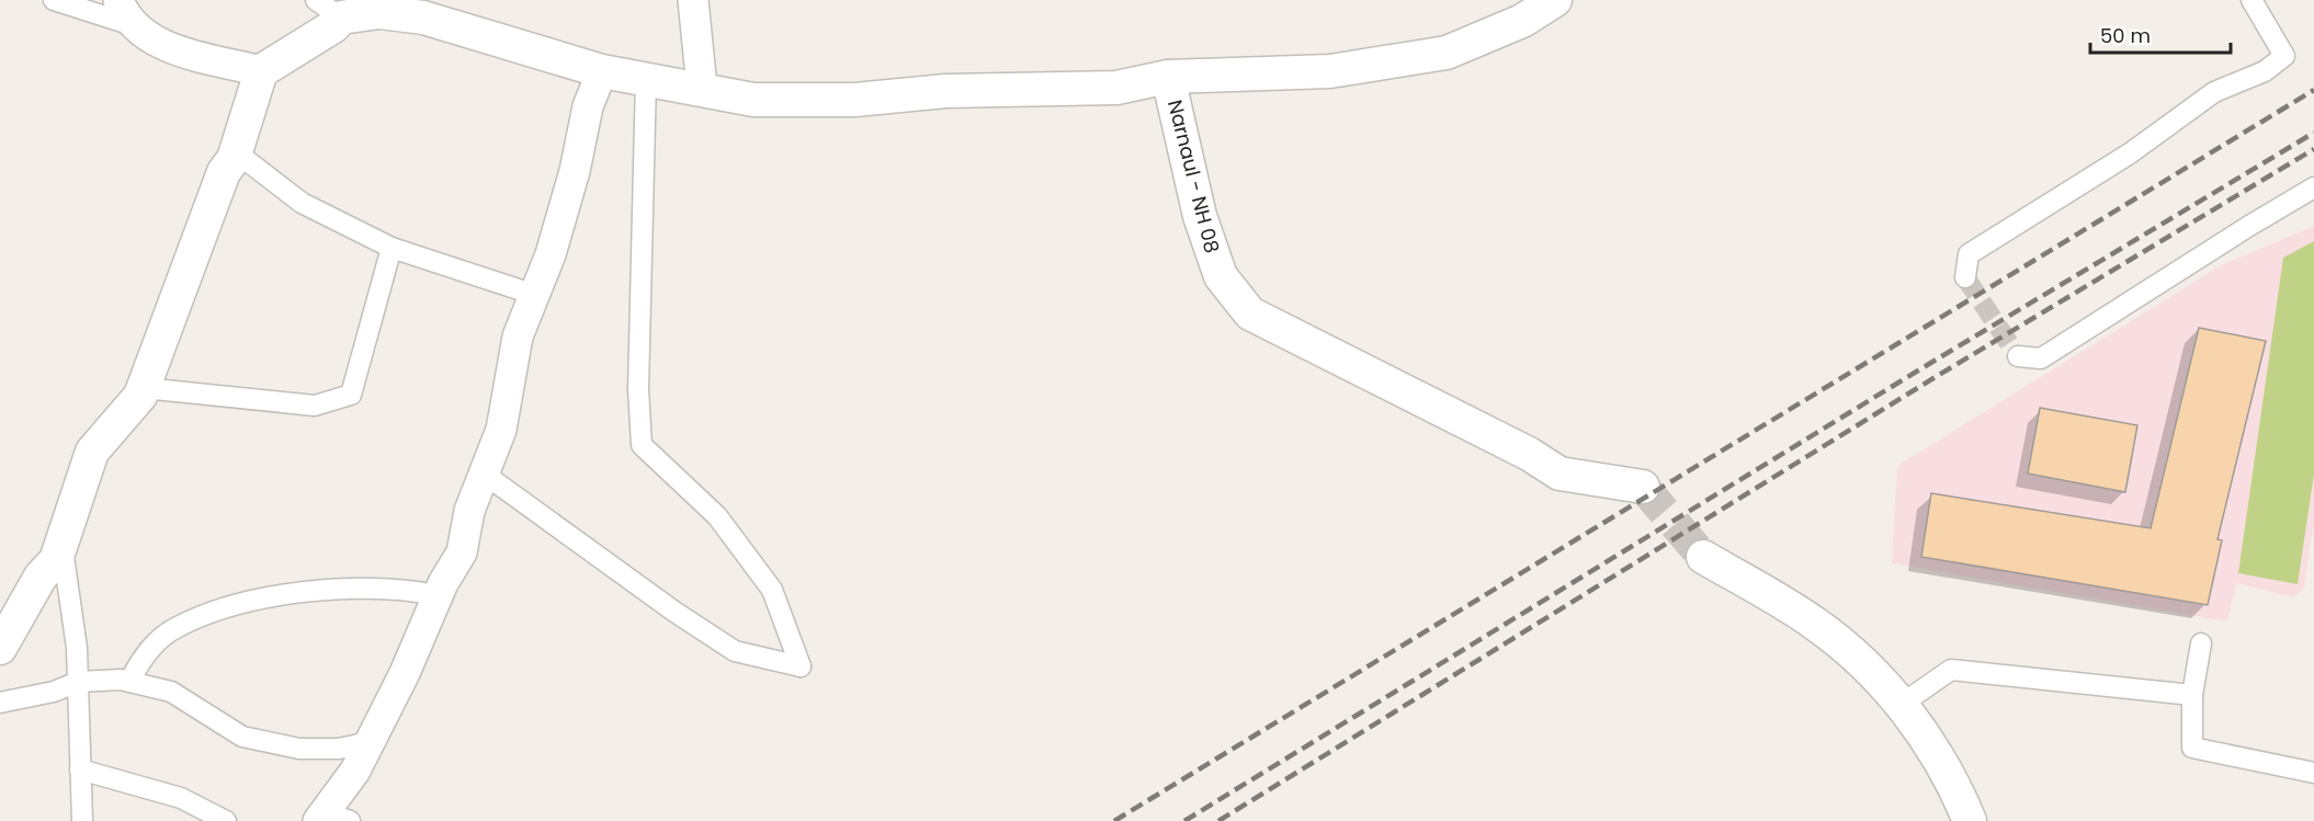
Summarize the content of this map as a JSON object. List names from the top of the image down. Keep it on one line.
{"streets":{"main road":["Narnaul - NH 08"]},"scale_bar":"50 m"}
